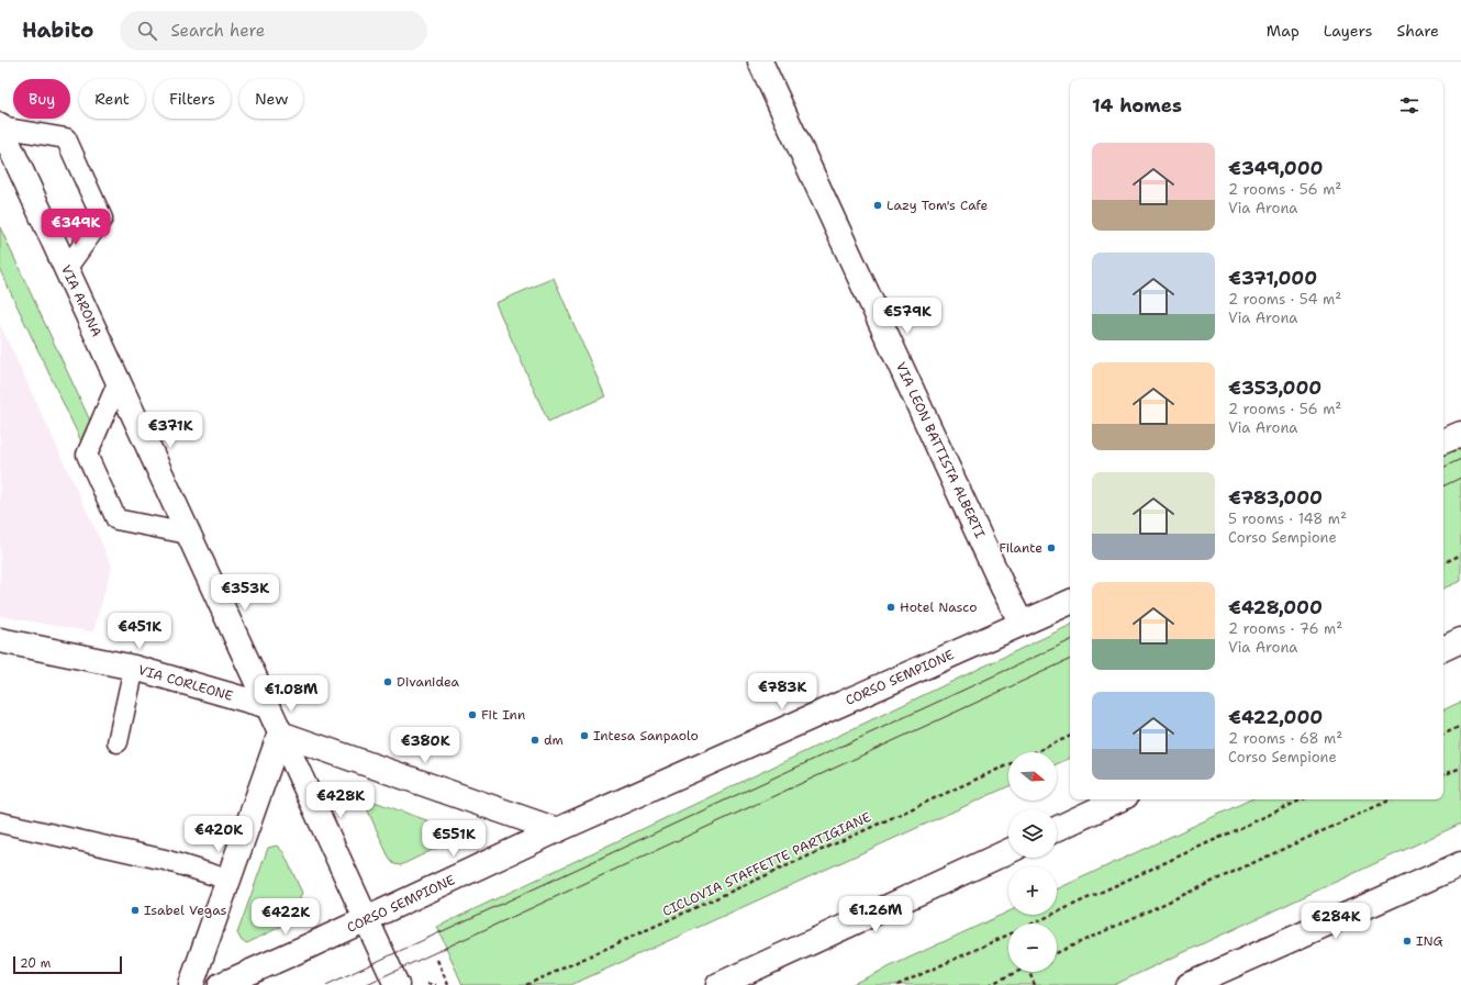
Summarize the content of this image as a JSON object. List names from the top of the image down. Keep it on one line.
{"streets":{"street":["VIA ARONA","VIA LEON BATTISTA ALBERTI","CORSO SEMPIONE","VIA CORLEONE"],"path":["CICLOVIA STAFFETTE PARTIGIANE"]},"crossings":[["VIA ARONA","CORSO SEMPIONE"],["VIA ARONA","VIA CORLEONE"],["VIA LEON BATTISTA ALBERTI","CORSO SEMPIONE"]],"places":["Lazy Tom's Cafe","Filante","Hotel Nasco","Divanidea","Fit Inn","Intesa Sanpaolo","dm","Isabel Vegas","ING"],"scale_bar":"20 m","north":"right","page":{"header":"Habito","search":"Search here","nav":["Map","Layers","Share"],"chip":["Buy","Rent","Filters","New"],"heading":"14 homes","list":[{"name":"€349,000","note":"2 rooms · 56 m² · Via Arona"},{"name":"€371,000","note":"2 rooms · 54 m² · Via Arona"},{"name":"€353,000","note":"2 rooms · 56 m² · Via Arona"},{"name":"€783,000","note":"5 rooms · 148 m² · Corso Sempione"},{"name":"€428,000","note":"2 rooms · 76 m² · Via Arona"},{"name":"€422,000","note":"2 rooms · 68 m² · Corso Sempione"}],"price":["€349K","€579K","€371K","€353K","€451K","€783K","€1.08M","€380K","€428K","€420K","€551K","€1.26M","€422K","€284K"],"map_buttons":["+","−"],"scale":"20 m"}}
